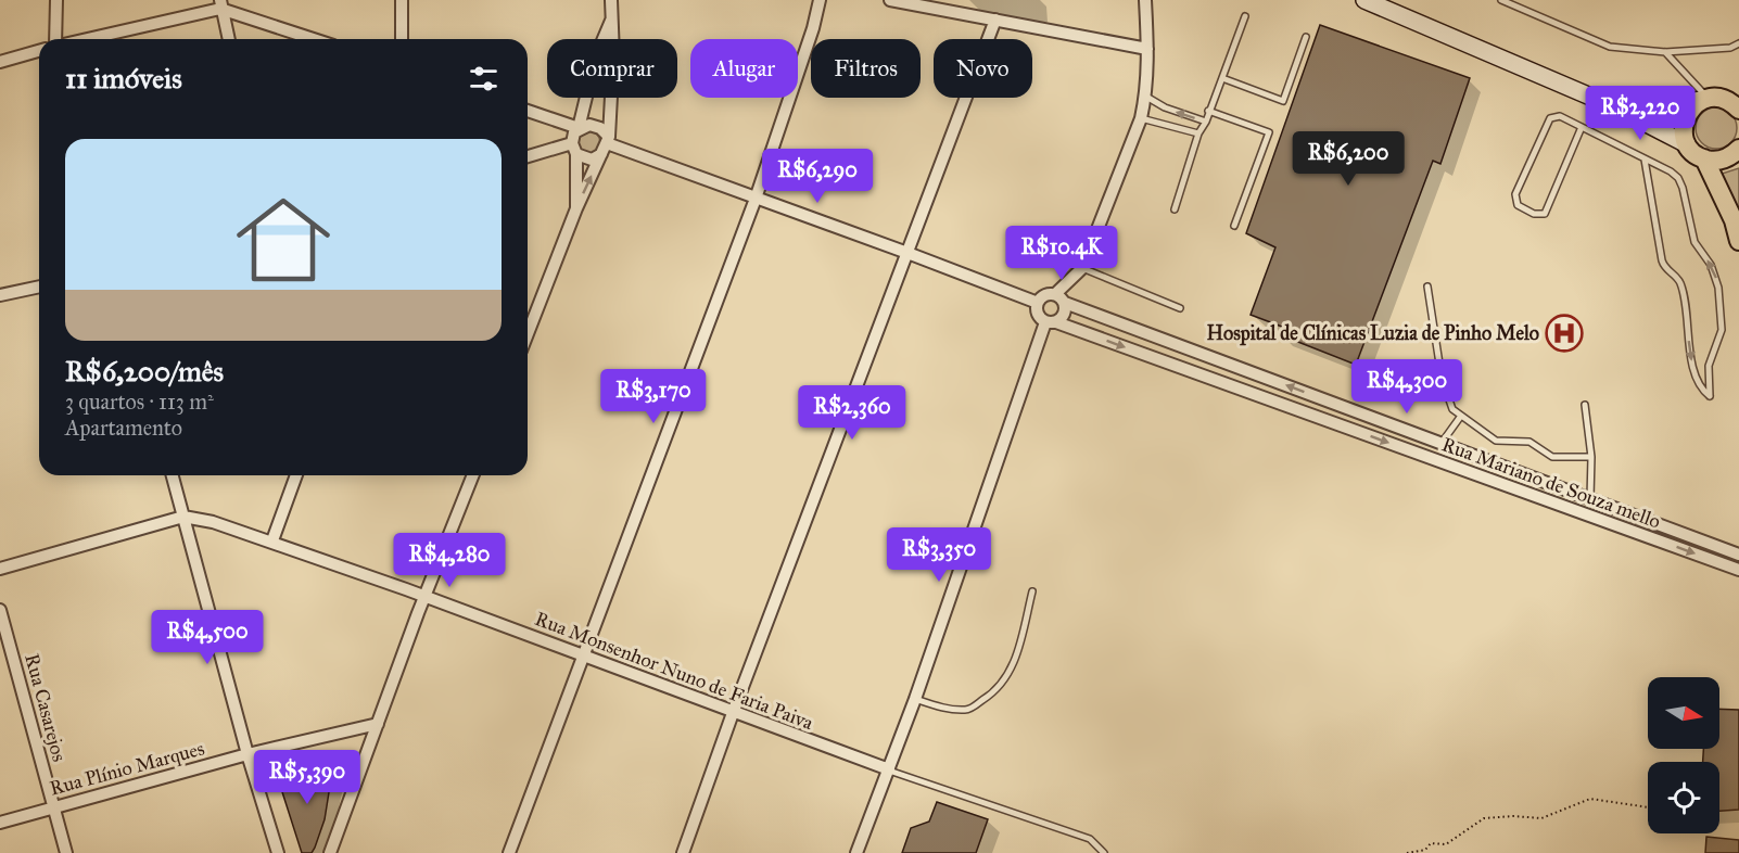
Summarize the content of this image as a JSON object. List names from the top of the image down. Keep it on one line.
{"streets":{"street":["Rua Mariano de Souza mello","Rua Monsenhor Nuno de Faria Paiva","Rua Casarejos","Rua Plínio Marques"]},"crossings":[["Rua Casarejos","Rua Plínio Marques"]],"places":{"hospital":["Hospital de Clínicas Luzia de Pinho Melo"]},"north":"right","page":{"chip":["Comprar","Alugar","Filtros","Novo"],"heading":"11 imóveis","price":["R$2,220","R$6,200","R$6,290","R$10.4K","R$4,300","R$3,170","R$2,360","R$3,350","R$4,280","R$4,500","R$5,390"],"list":[{"name":"R$6,200/mês","note":"3 quartos · 113 m² · Apartamento"}]}}
